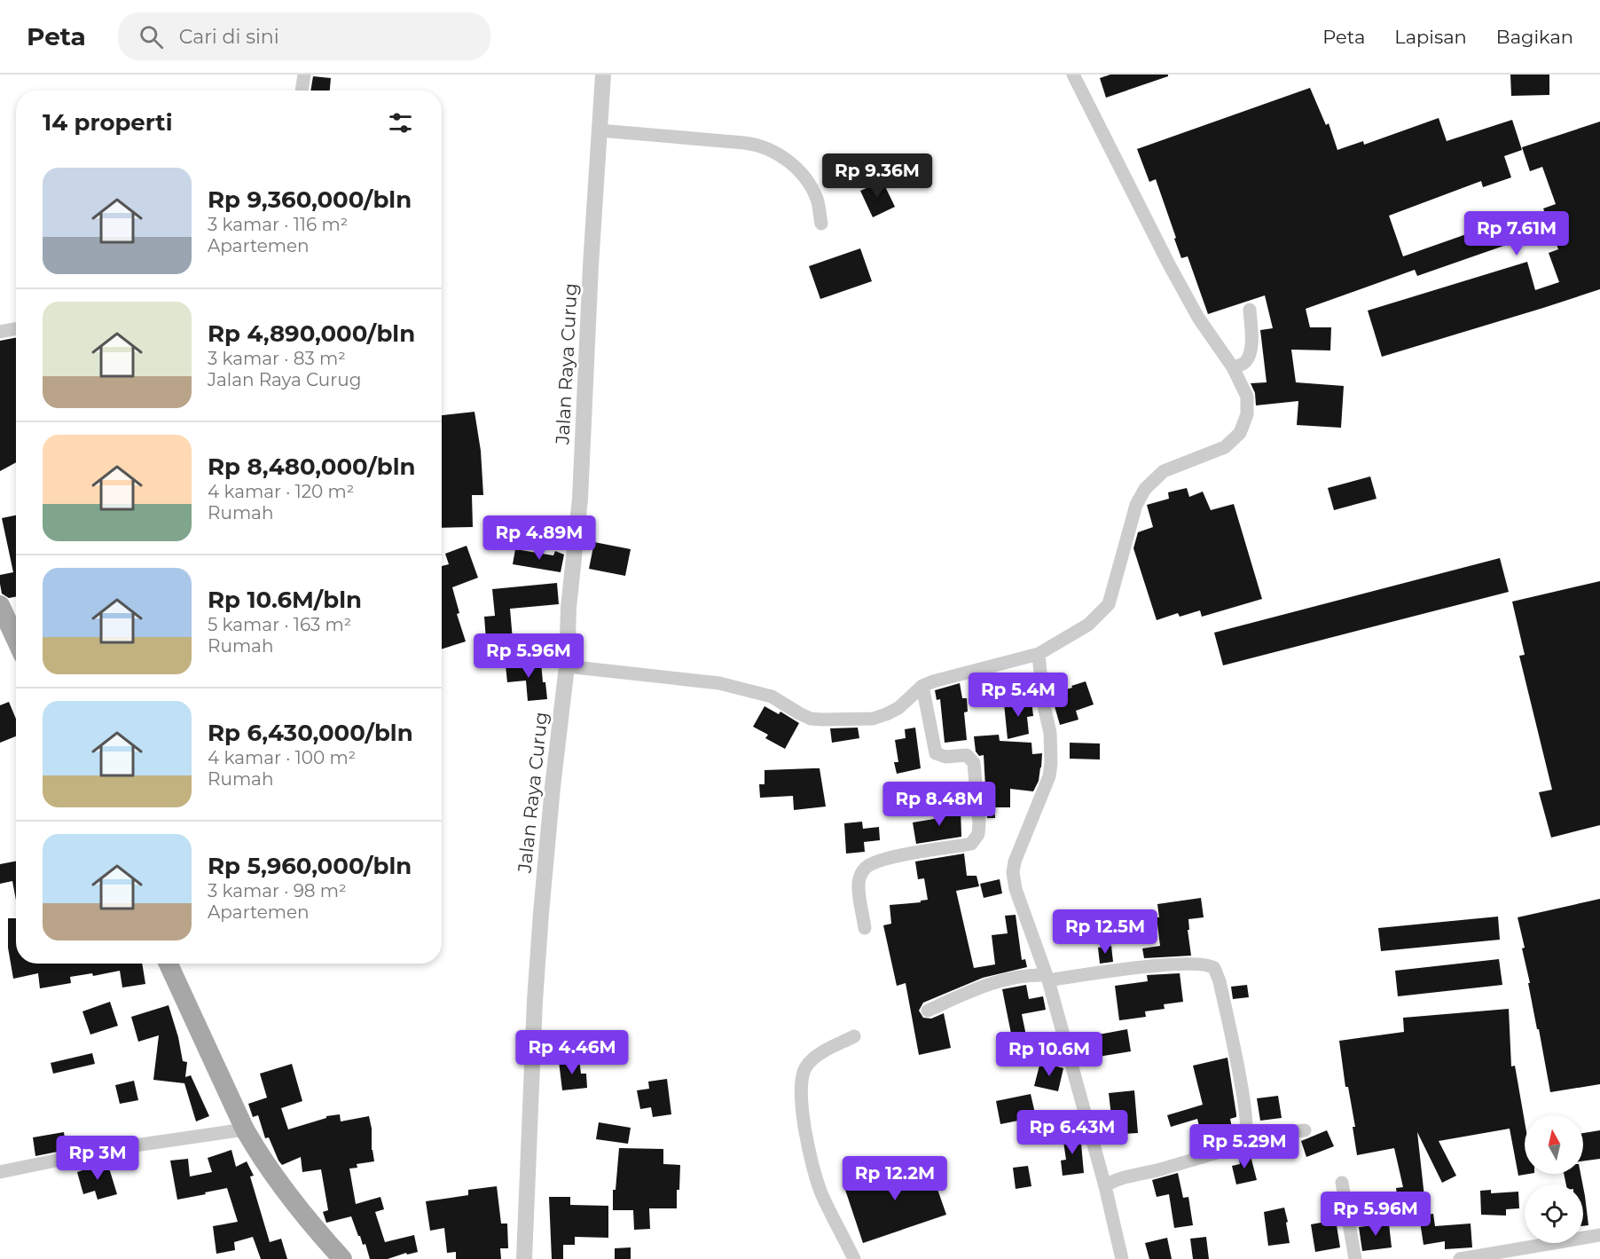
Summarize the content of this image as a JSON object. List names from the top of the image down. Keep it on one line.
{"streets":{"street":["Jalan Raya Curug"]},"north":"top","page":{"header":"Peta","search":"Cari di sini","nav":["Peta","Lapisan","Bagikan"],"heading":"14 properti","price":["Rp 9.36M","Rp 7.61M","Rp 4.89M","Rp 5.96M","Rp 5.4M","Rp 8.48M","Rp 12.5M","Rp 4.46M","Rp 10.6M","Rp 6.43M","Rp 5.29M","Rp 3M","Rp 12.2M","Rp 5.96M"],"list":[{"name":"Rp 9,360,000/bln","note":"3 kamar · 116 m² · Apartemen"},{"name":"Rp 4,890,000/bln","note":"3 kamar · 83 m² · Jalan Raya Curug"},{"name":"Rp 8,480,000/bln","note":"4 kamar · 120 m² · Rumah"},{"name":"Rp 10.6M/bln","note":"5 kamar · 163 m² · Rumah"},{"name":"Rp 6,430,000/bln","note":"4 kamar · 100 m² · Rumah"},{"name":"Rp 5,960,000/bln","note":"3 kamar · 98 m² · Apartemen"}]}}
